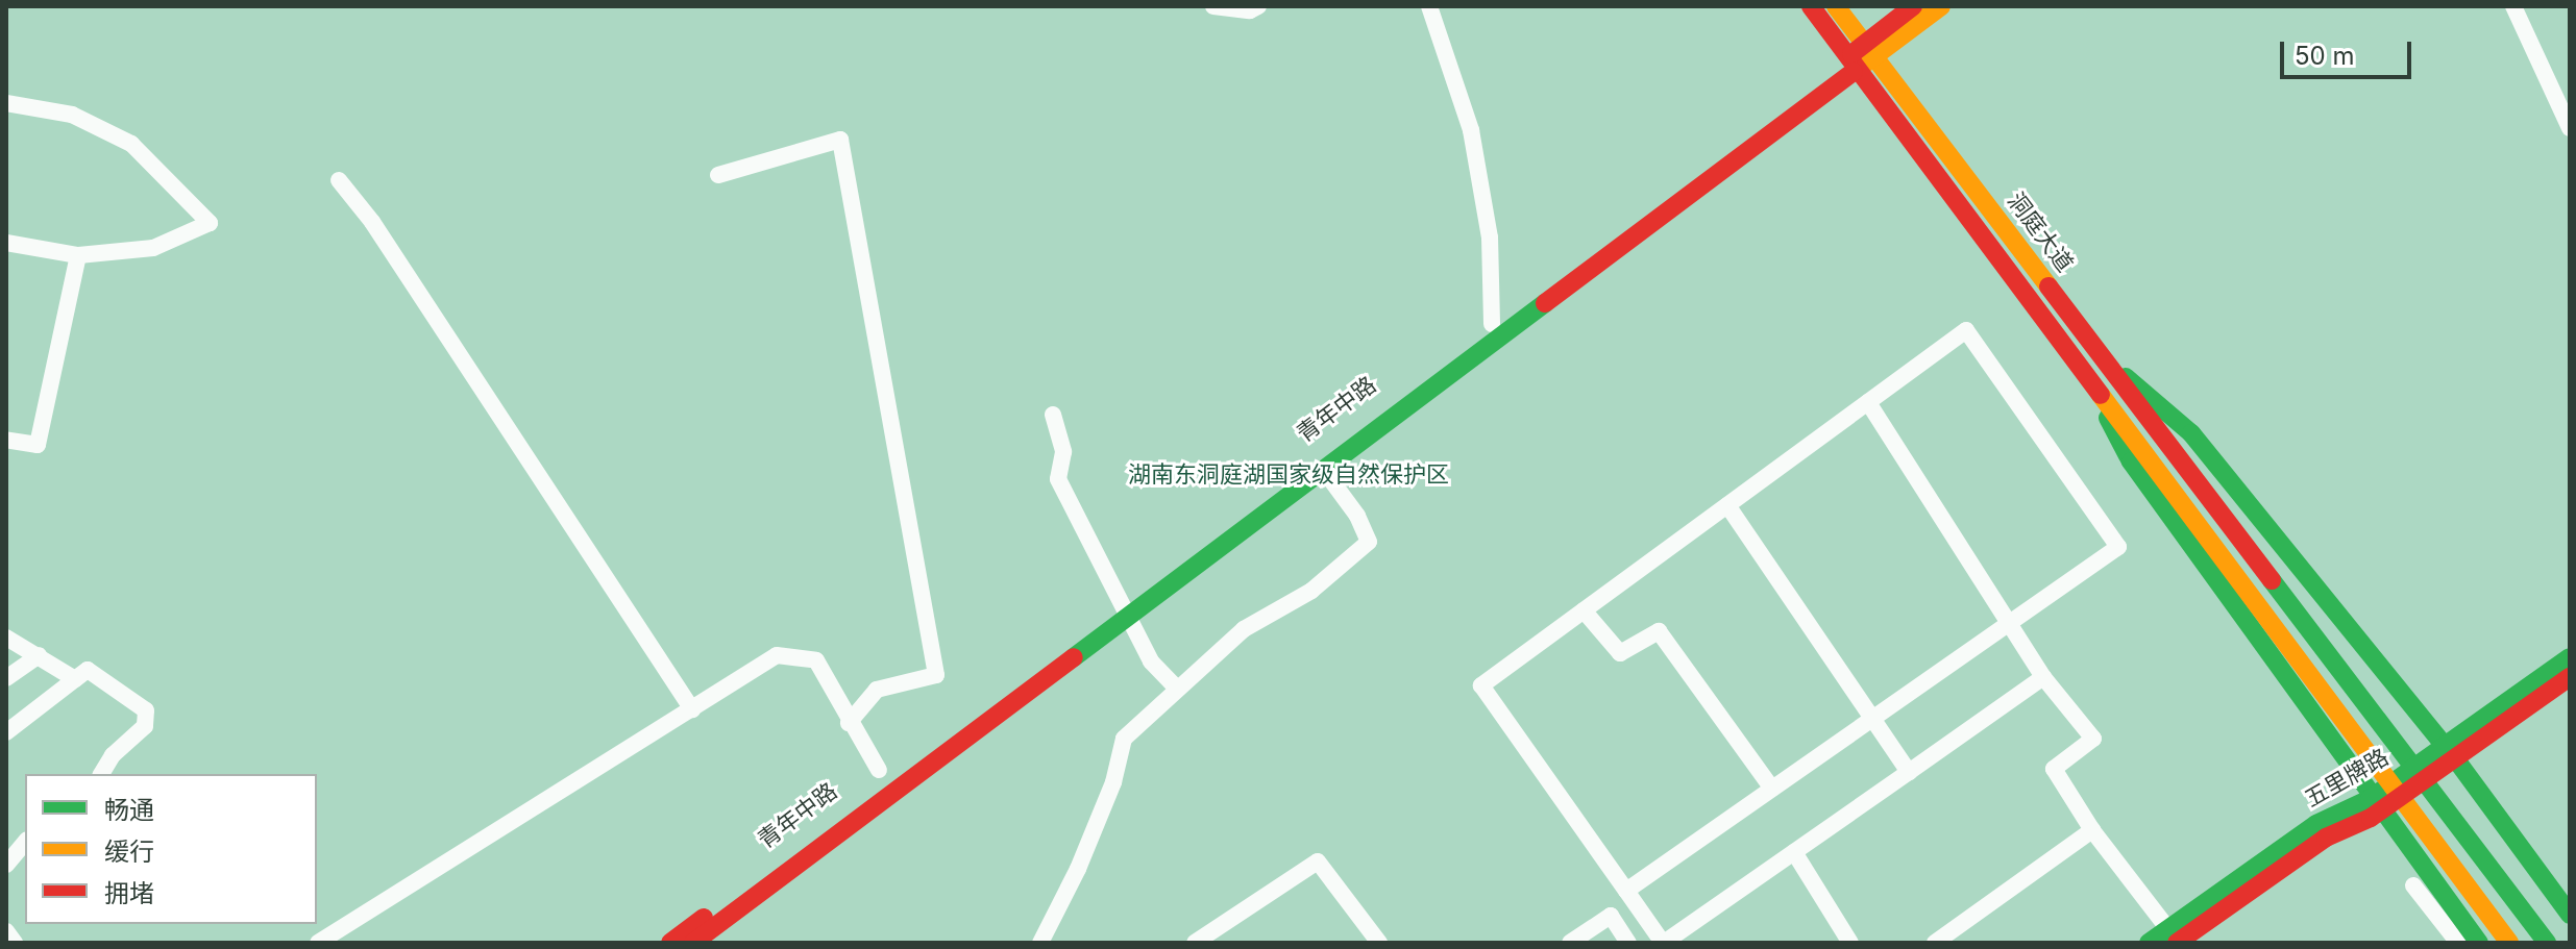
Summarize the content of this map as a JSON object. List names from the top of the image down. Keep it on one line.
{"streets":{"main road":["洞庭大道","青年中路","五里牌路"]},"crossings":[["洞庭大道","青年中路"]],"parks":["湖南东洞庭湖国家级自然保护区"],"legend":["畅通","缓行","拥堵"],"scale_bar":"50 m"}
